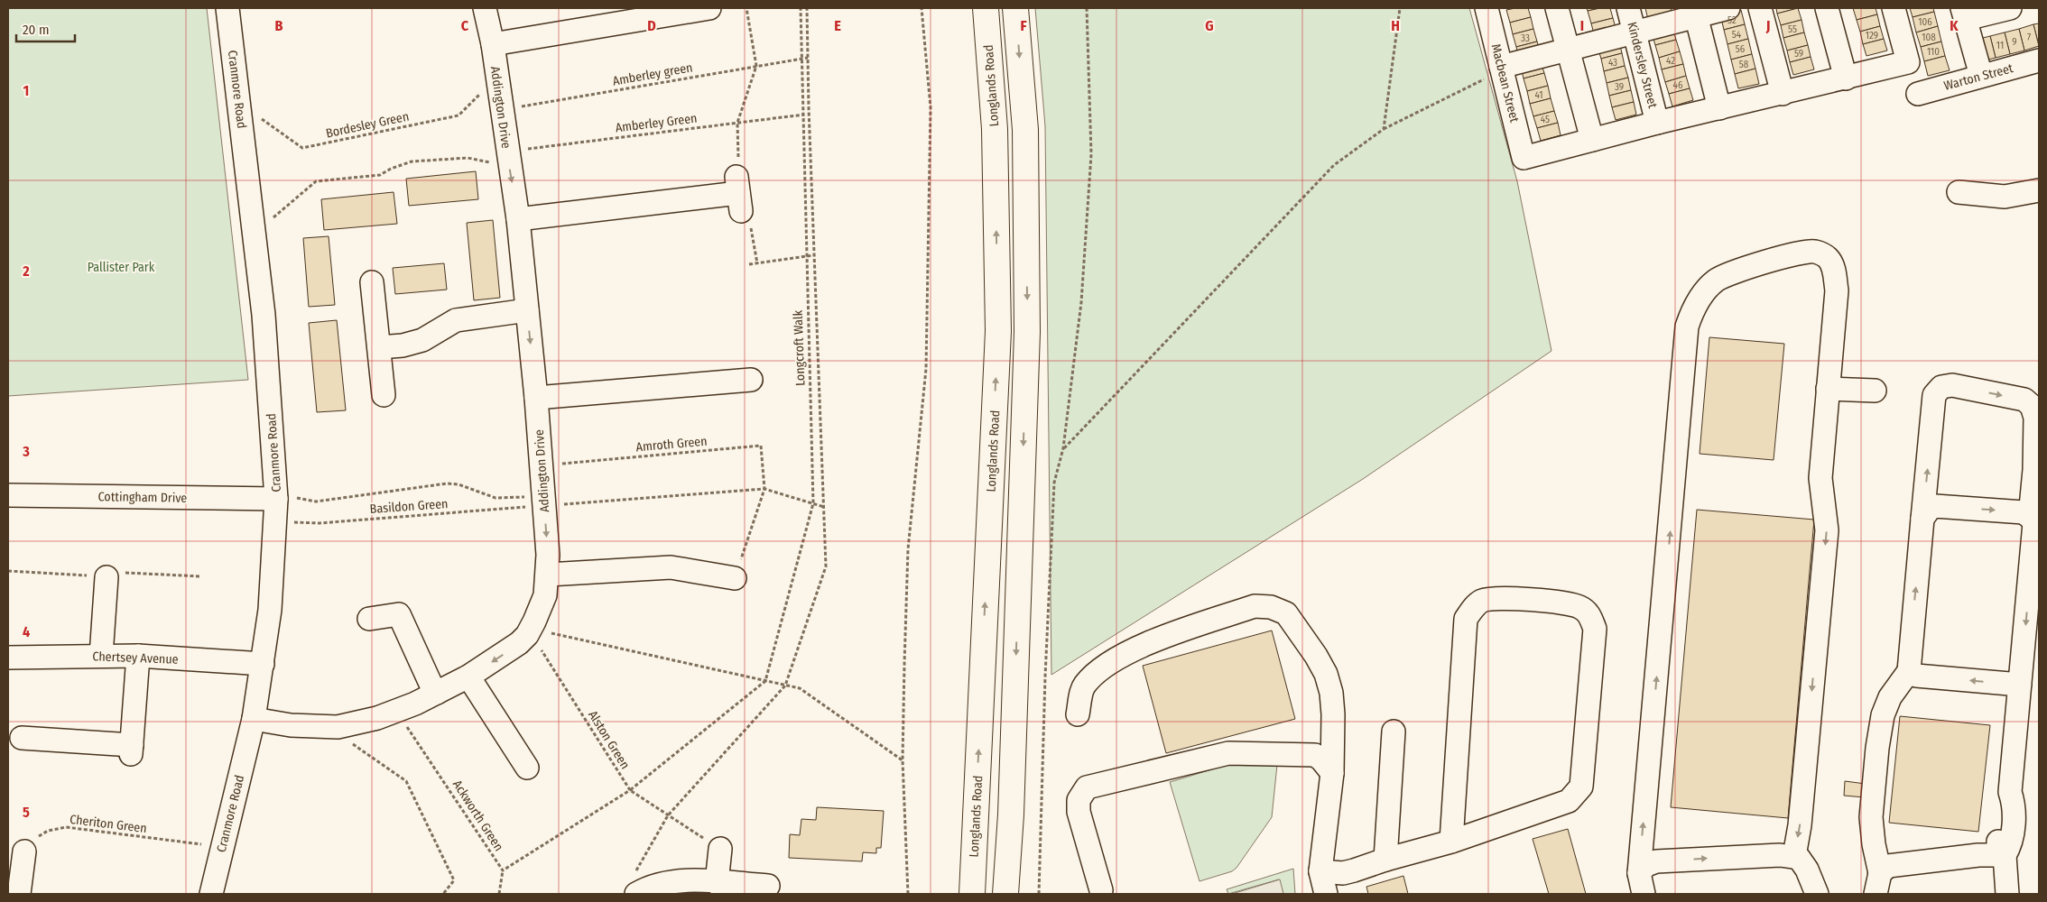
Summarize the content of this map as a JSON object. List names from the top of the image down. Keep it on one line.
{"streets":{"main road":["Longlands Road"],"street":["Kindersley Street","Warton Street","Macbean Street","Cranmore Road","Addington Drive","Cottingham Drive","Chertsey Avenue"],"path":["Amberley green","Amberley Green","Bordesley Green","Longcroft Walk","Amroth Green","Basildon Green","Alston Green","Ackworth Green","Cheriton Green"]},"crossings":[["Amberley green","Addington Drive"],["Amberley green","Longcroft Walk"],["Cranmore Road","Addington Drive"],["Cranmore Road","Amberley Green"],["Cranmore Road","Bordesley Green"],["Cranmore Road","Cottingham Drive"],["Cranmore Road","Basildon Green"],["Cranmore Road","Chertsey Avenue"],["Cranmore Road","Cheriton Green"],["Addington Drive","Amberley Green"],["Addington Drive","Bordesley Green"],["Addington Drive","Amroth Green"],["Addington Drive","Basildon Green"],["Addington Drive","Alston Green"],["Addington Drive","Ackworth Green"],["Amberley Green","Longcroft Walk"]],"parks":["Pallister Park"],"house_numbers":["52","106","55","54","129","108","7","33","9","11","56","110","59","42","43","58","46","39","41","45"],"scale_bar":"20 m","grid":{"columns":["B","C","D","E","F","G","H","I","J","K"],"rows":["1","2","3","4","5"]}}
